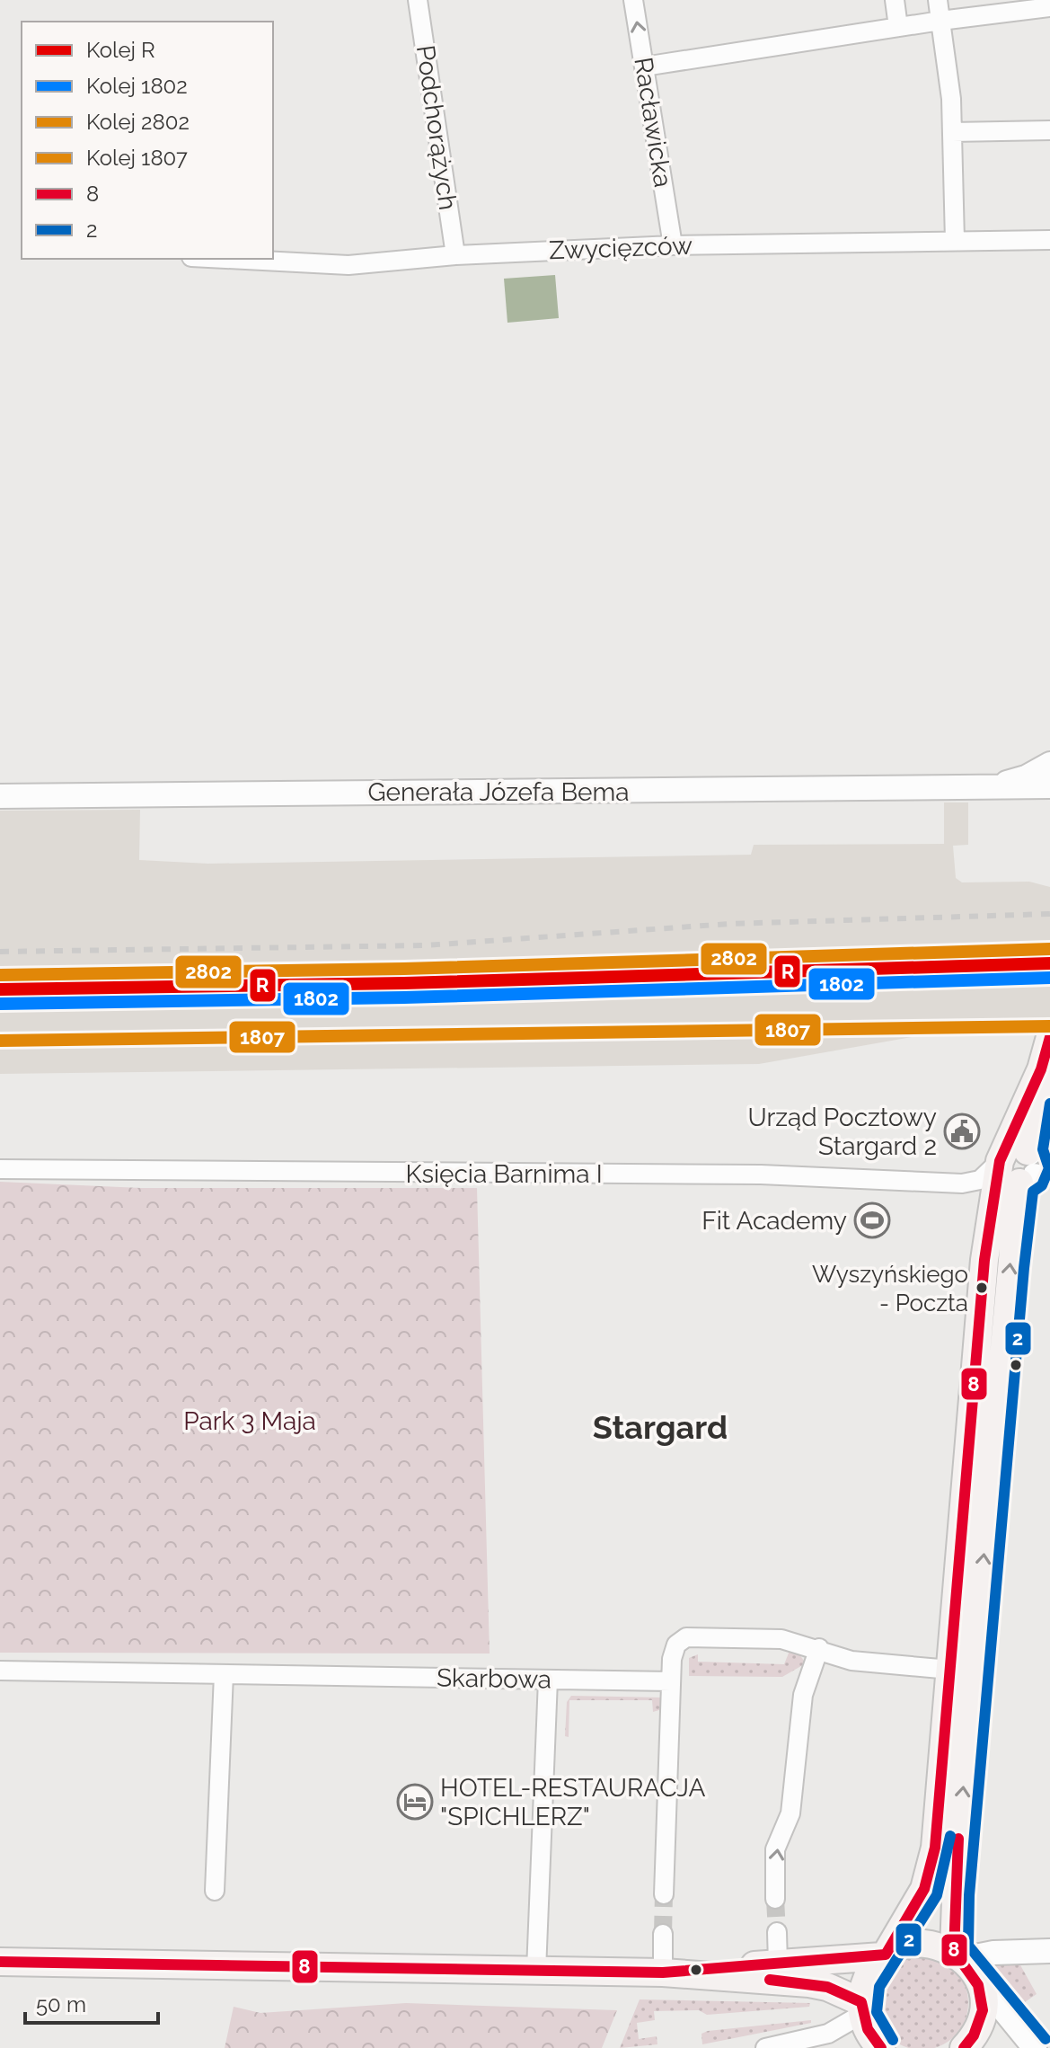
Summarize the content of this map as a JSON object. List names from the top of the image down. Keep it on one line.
{"streets":{"street":["Racławicka","Podchorążych","Zwycięzców","Generała Józefa Bema","Księcia Barnima I","Skarbowa"]},"crossings":[["Racławicka","Zwycięzców"],["Podchorążych","Zwycięzców"]],"districts":["Stargard"],"parks":["Park 3 Maja"],"places":{"public building":["Urząd Pocztowy Stargard 2"],"sports":["Fit Academy"],"other":["Wyszyńskiego - Poczta"],"hotel":["HOTEL-RESTAURACJA \"SPICHLERZ\""]},"lines":["rail line 2802","rail line R","rail line 1802","rail line 1807","transit line 8","transit line 2"],"legend":["Kolej R","Kolej 1802","Kolej 2802","Kolej 1807","8","2"],"scale_bar":"50 m"}
